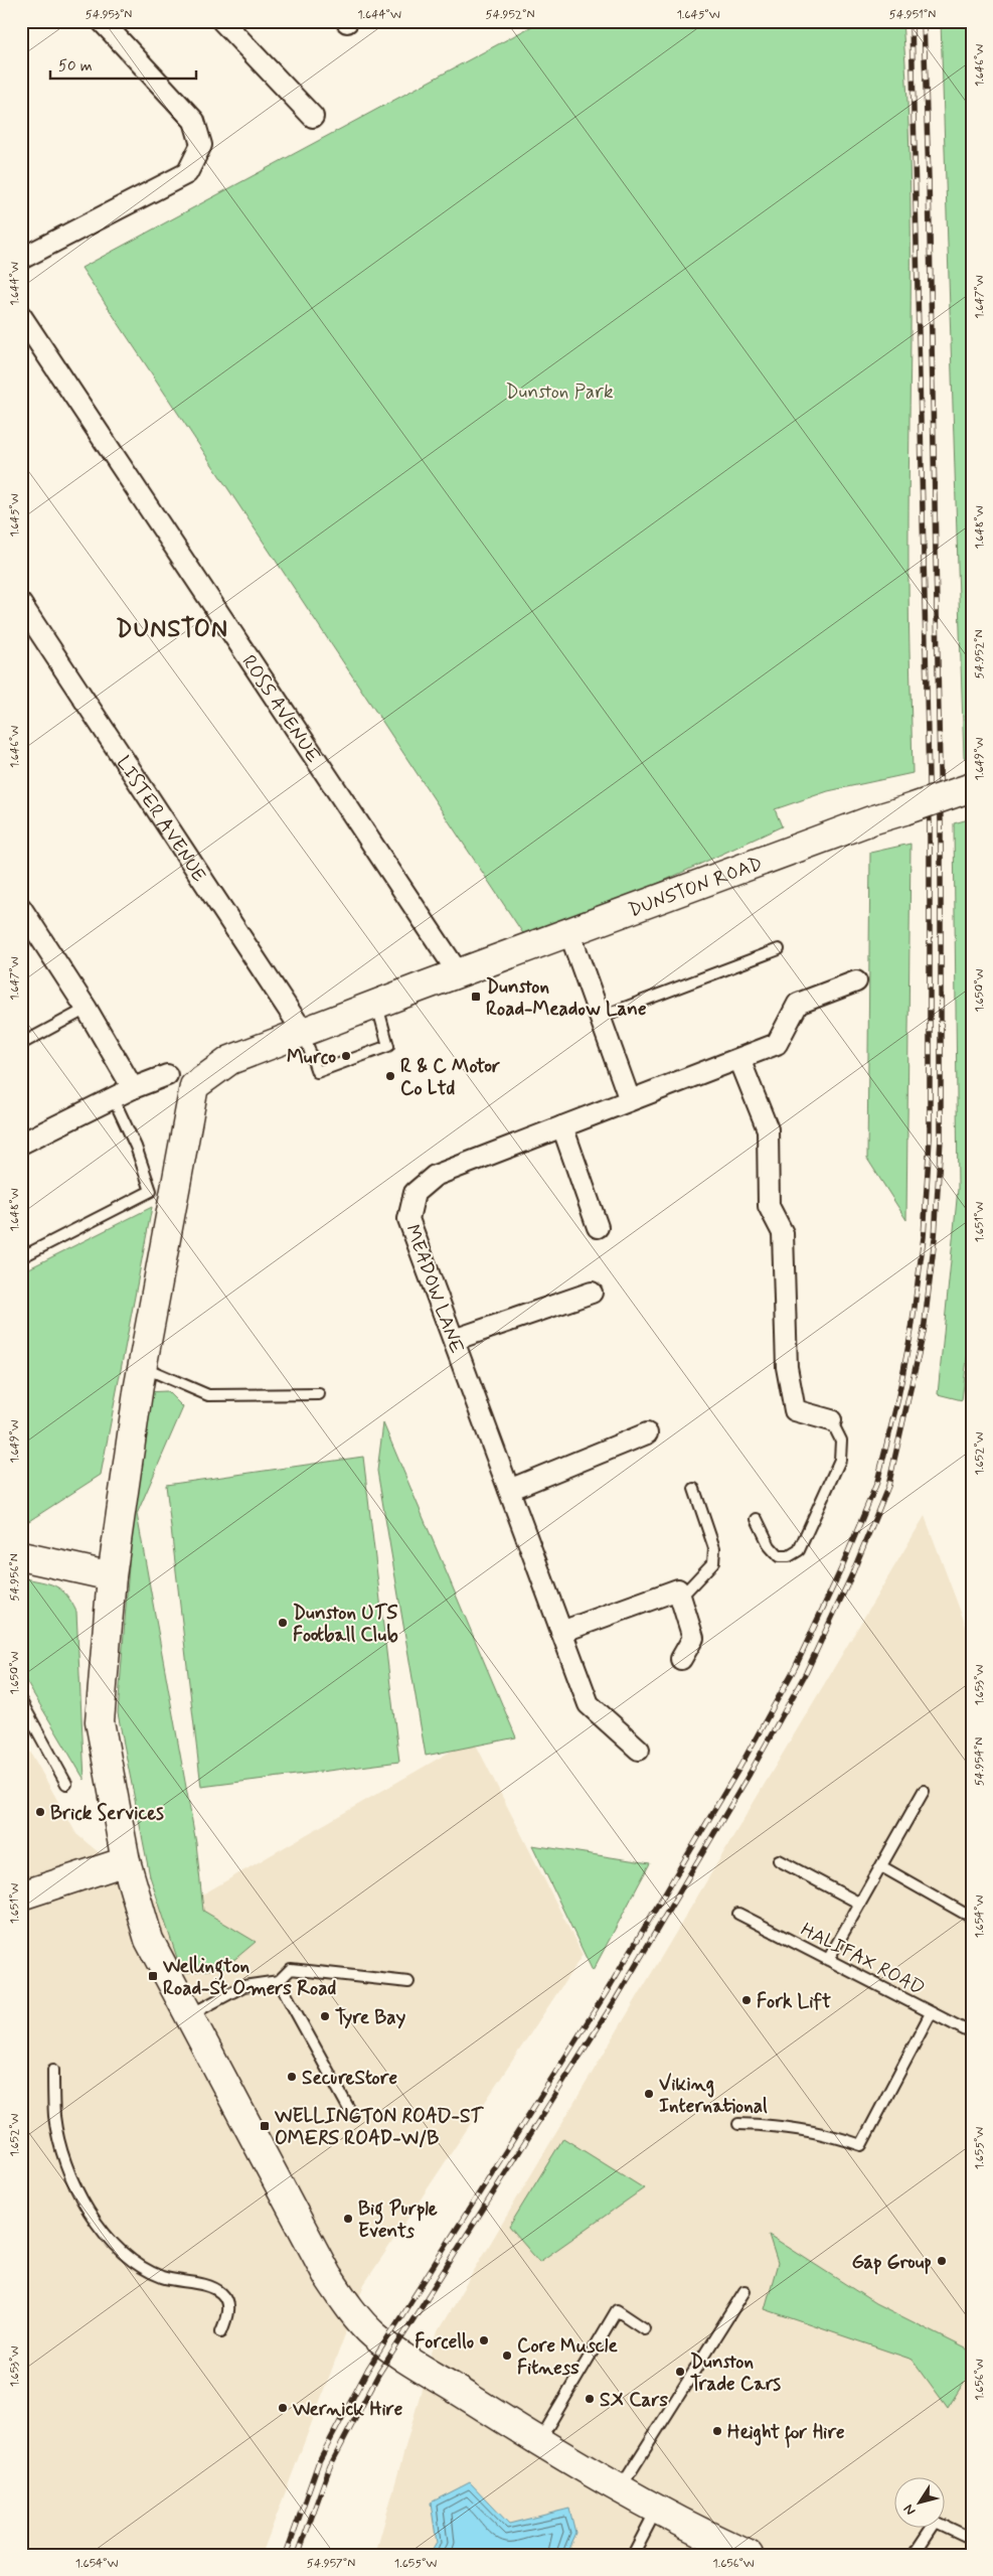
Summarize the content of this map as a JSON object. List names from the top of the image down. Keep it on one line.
{"streets":{"street":["ROSS AVENUE","LISTER AVENUE","DUNSTON ROAD","MEADOW LANE"],"lane":["HALIFAX ROAD"]},"crossings":[["ROSS AVENUE","DUNSTON ROAD"],["LISTER AVENUE","DUNSTON ROAD"]],"districts":["DUNSTON"],"parks":["Dunston Park"],"places":{"transit":["Dunston Road-Meadow Lane","Wellington Road-St Omers Road","WELLINGTON ROAD-ST OMERS ROAD-W/B"],"other":["Murco","R & C Motor Co Ltd","Dunston UTS Football Club","Brick Services","Fork Lift","Tyre Bay","SecureStore","Viking International","Big Purple Events","Gap Group","Forcello","Core Muscle Fitness","Dunston Trade Cars","SX Cars","Wernick Hire","Height for Hire"]},"scale_bar":"50 m","north":"bottom left","coordinates":["54.953°N","1.644°W","54.952°N","1.645°W","54.951°N","1.646°W","1.647°W","1.648°W","1.649°W","1.650°W","1.651°W","1.652°W","54.956°N","1.653°W","54.954°N","1.654°W","1.655°W","1.656°W","54.957°N"]}
